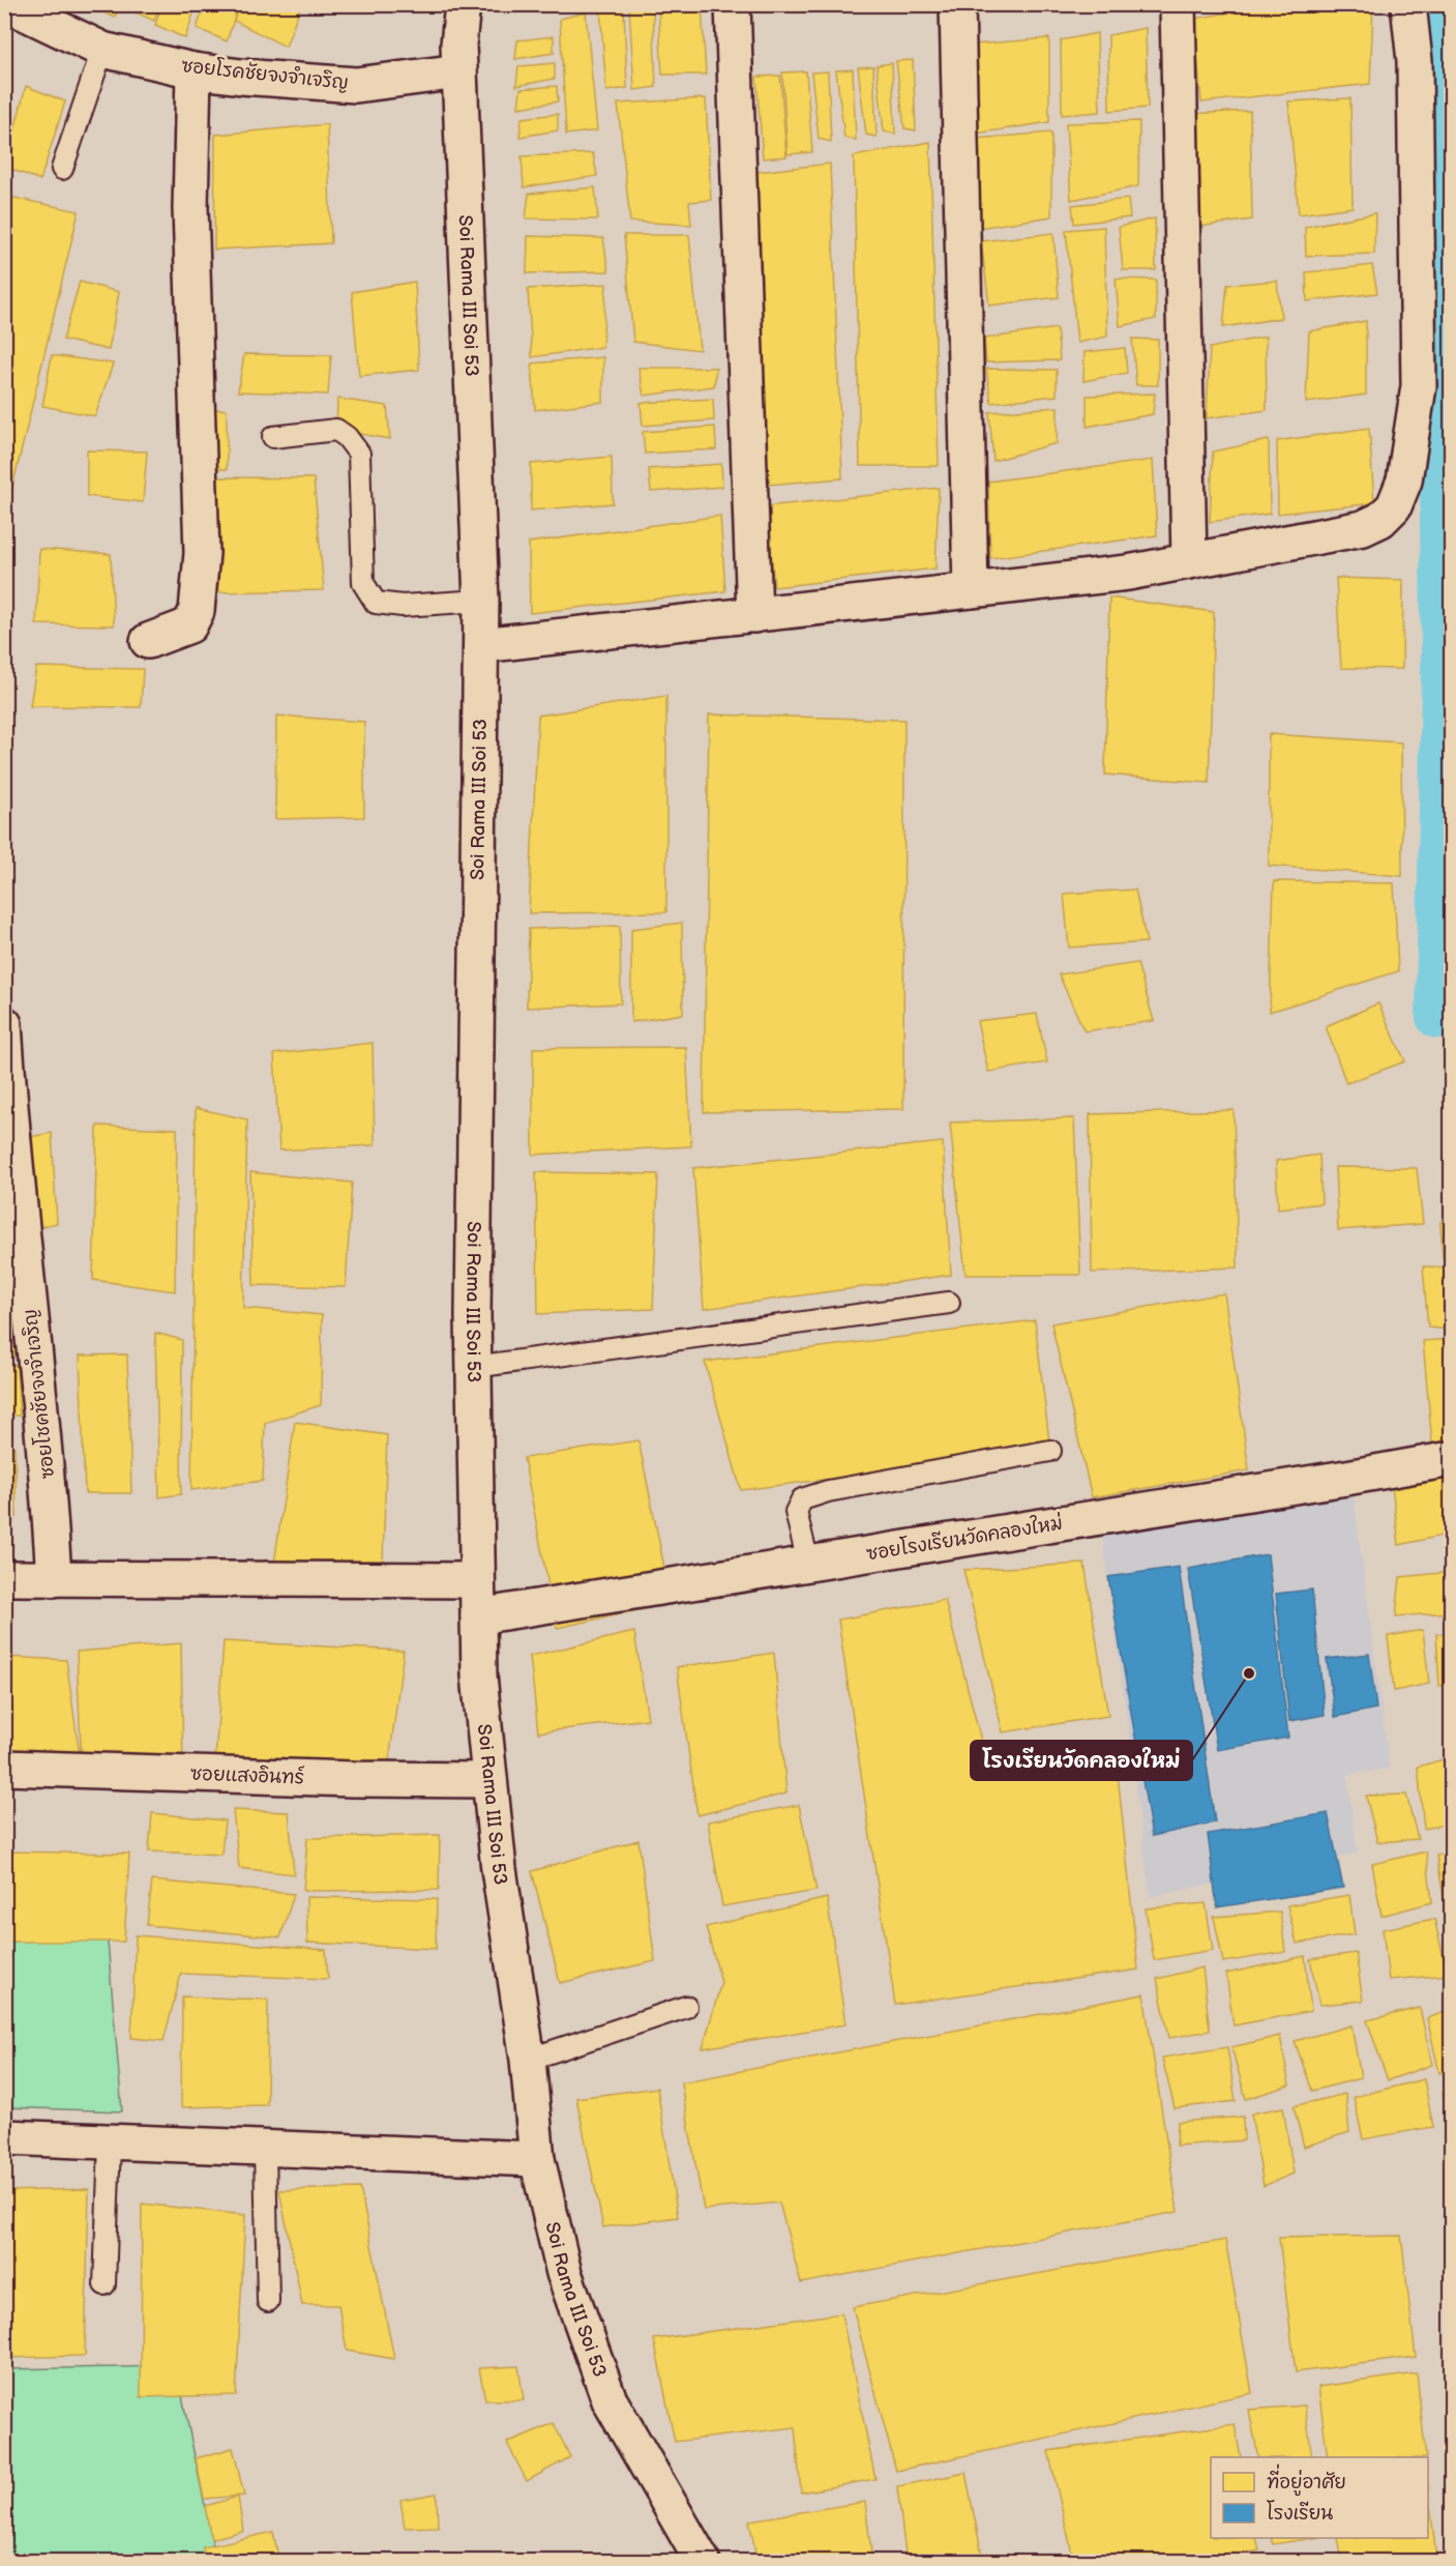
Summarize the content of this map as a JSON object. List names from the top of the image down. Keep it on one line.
{"streets":{"street":["ซอยโรคชัยจงจำเจริญ","Soi Rama III Soi 53","ซอยโชคชัยจงจำเจริญ","ซอยโรงเรียนวัดคลองใหม่","ซอยแสงอินทร์"]},"crossings":[["ซอยโรคชัยจงจำเจริญ","Soi Rama III Soi 53"],["Soi Rama III Soi 53","ซอยโรงเรียนวัดคลองใหม่"],["Soi Rama III Soi 53","ซอยแสงอินทร์"]],"places":["โรงเรียนวัดคลองใหม่"],"legend":["ที่อยู่อาศัย","โรงเรียน"]}
